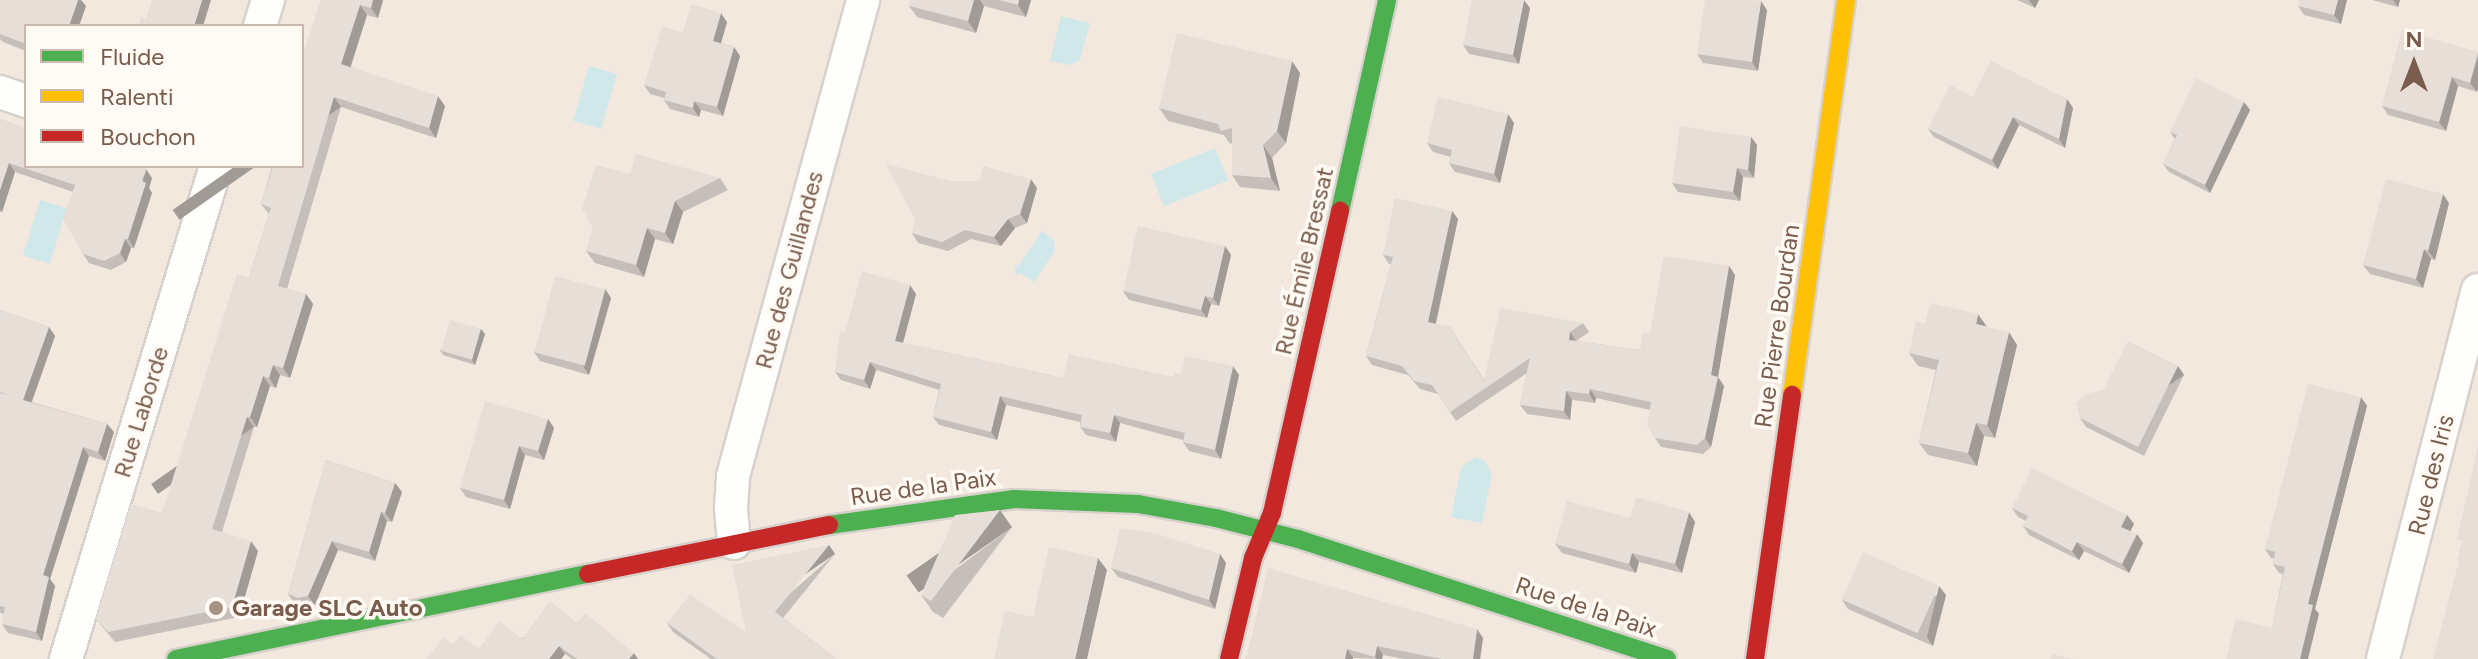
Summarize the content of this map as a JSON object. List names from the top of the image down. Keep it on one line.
{"streets":{"street":["Rue Émile Bressat","Rue des Guillandes","Rue Pierre Bourdan","Rue Laborde","Rue des Iris","Rue de la Paix"]},"crossings":[["Rue Émile Bressat","Rue de la Paix"],["Rue des Guillandes","Rue de la Paix"]],"places":["Garage SLC Auto"],"legend":["Fluide","Ralenti","Bouchon"],"north":"top"}
